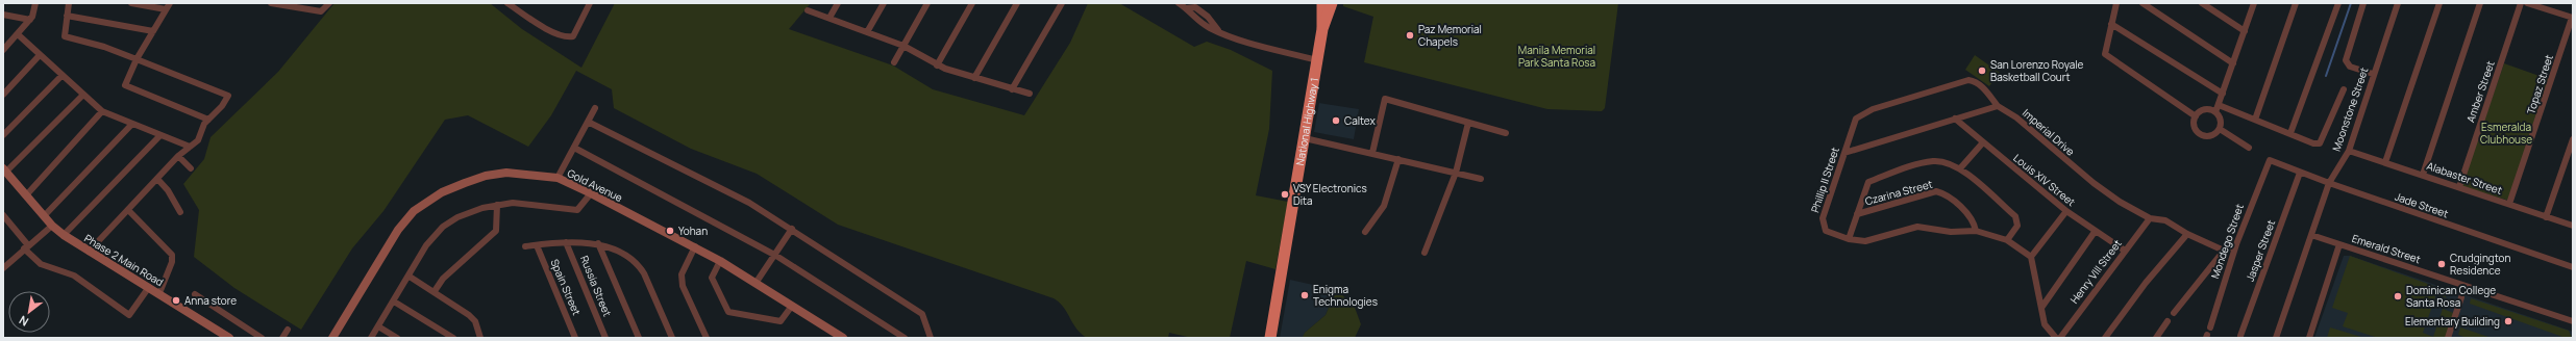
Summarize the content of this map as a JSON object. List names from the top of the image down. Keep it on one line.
{"streets":{"highway":["National Highway 1"],"street":["Topaz Street","Amber Street","Moonstone Street","Imperial Drive","Alabaster Street","Phillip II Street","Louis XIV Street","Gold Avenue","Czarina Street","Jade Street","Mondego Street","Emerald Street","Jasper Street","Phase 2 Main Road","Henry VIII Street","Russia Street","Spain Street"]},"crossings":[["Topaz Street","Alabaster Street"],["Amber Street","Alabaster Street"],["Moonstone Street","Alabaster Street"],["Moonstone Street","Jade Street"],["Moonstone Street","Emerald Street"],["Imperial Drive","Phillip II Street"],["Imperial Drive","Henry VIII Street"],["Phillip II Street","Czarina Street"],["Louis XIV Street","Henry VIII Street"],["Jade Street","Mondego Street"],["Jade Street","Jasper Street"]],"parks":["Manila Memorial Park Santa Rosa","Esmeralda Clubhouse"],"places":["Paz Memorial Chapels","San Lorenzo Royale Basketball Court","Caltex","VSY Electronics Dita","Yohan","Crudgington Residence","Enigma Technologies","Dominican College Santa Rosa","Anna store","Elementary Building"],"north":"bottom left"}
